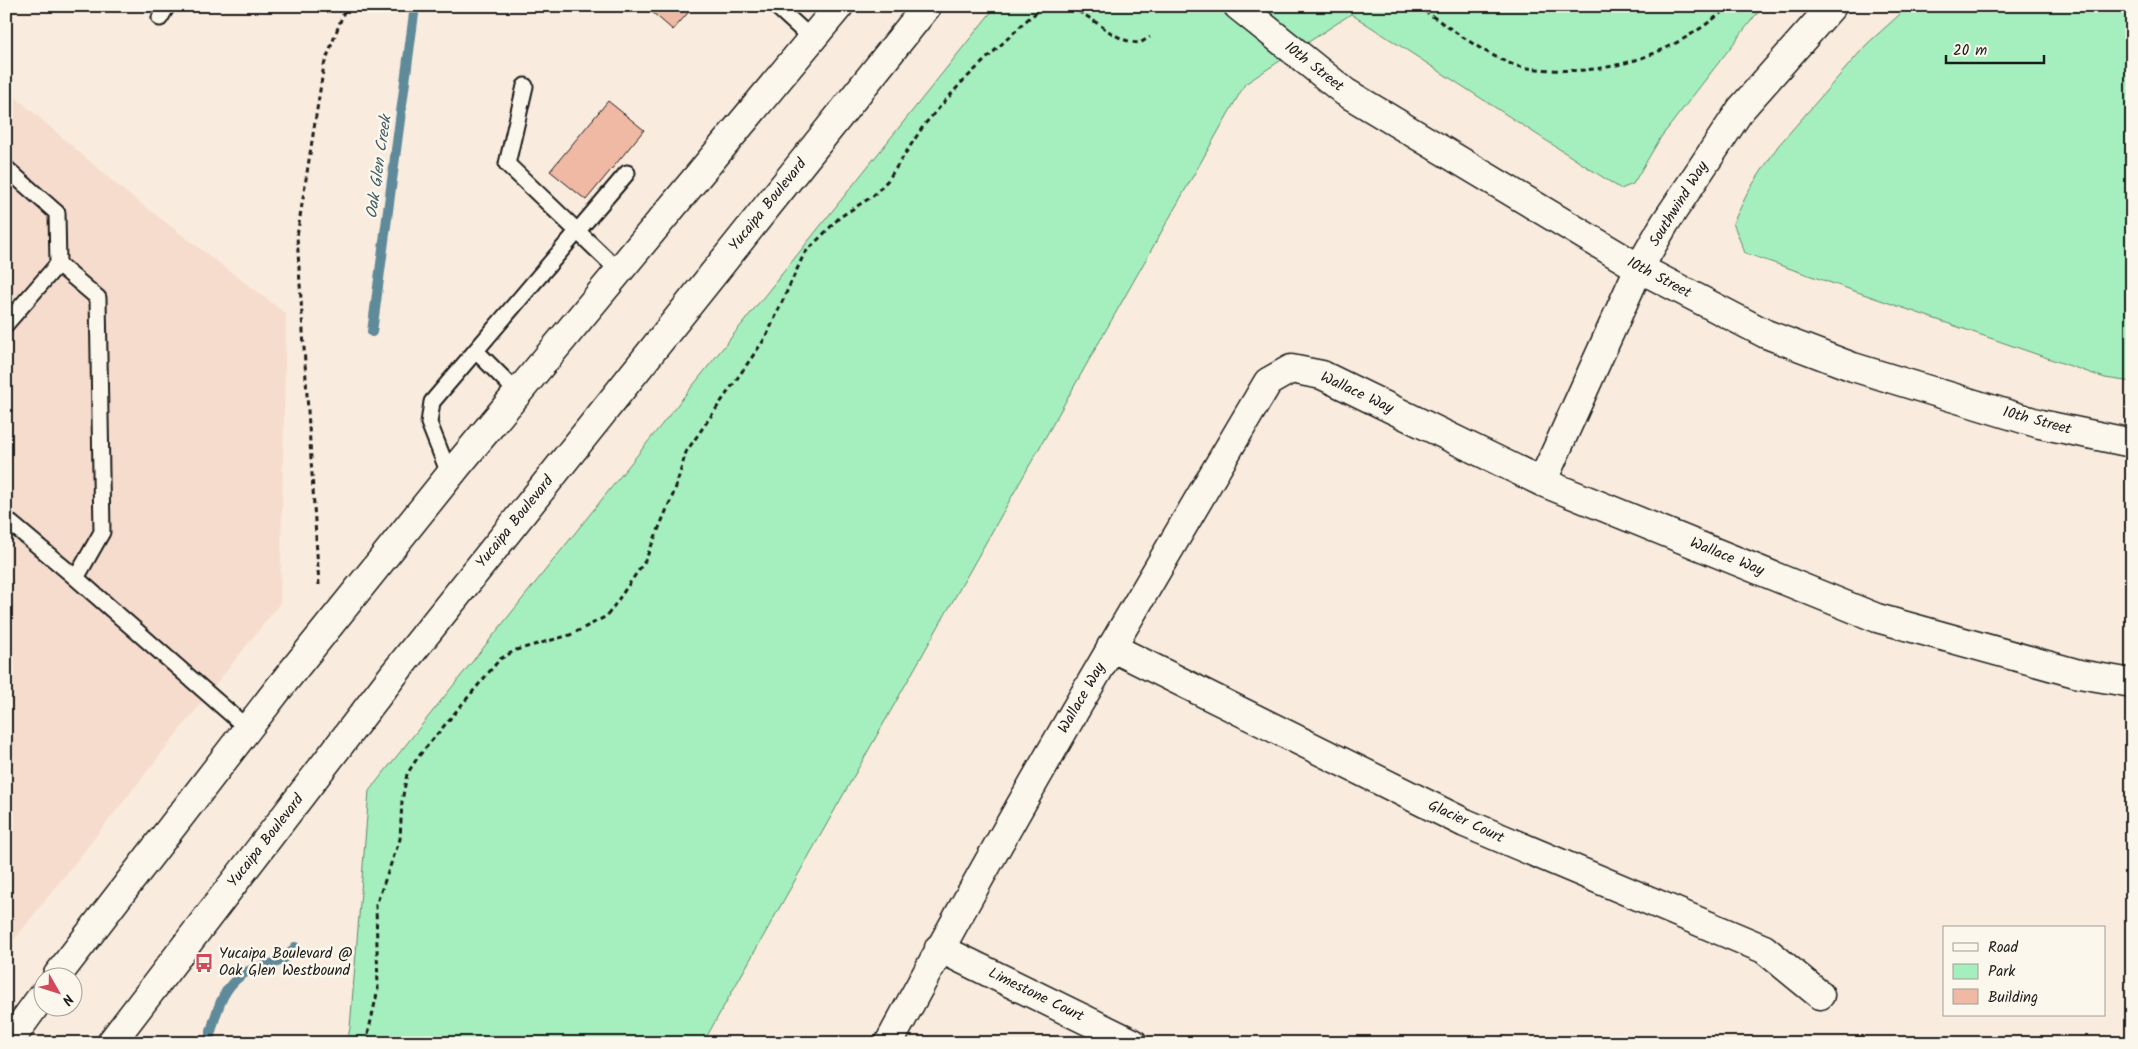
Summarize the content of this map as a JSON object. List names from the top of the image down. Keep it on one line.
{"streets":{"street":["10th Street","Southwind Way","Yucaipa Boulevard","Wallace Way","Glacier Court","Limestone Court"]},"crossings":[["10th Street","Southwind Way"],["Southwind Way","Wallace Way"],["Wallace Way","Glacier Court"],["Wallace Way","Limestone Court"]],"water":["Oak Glen Creek"],"places":{"bus stop":["Yucaipa Boulevard @ Oak Glen Westbound"]},"legend":["Road","Park","Building"],"scale_bar":"20 m","north":"bottom right"}
